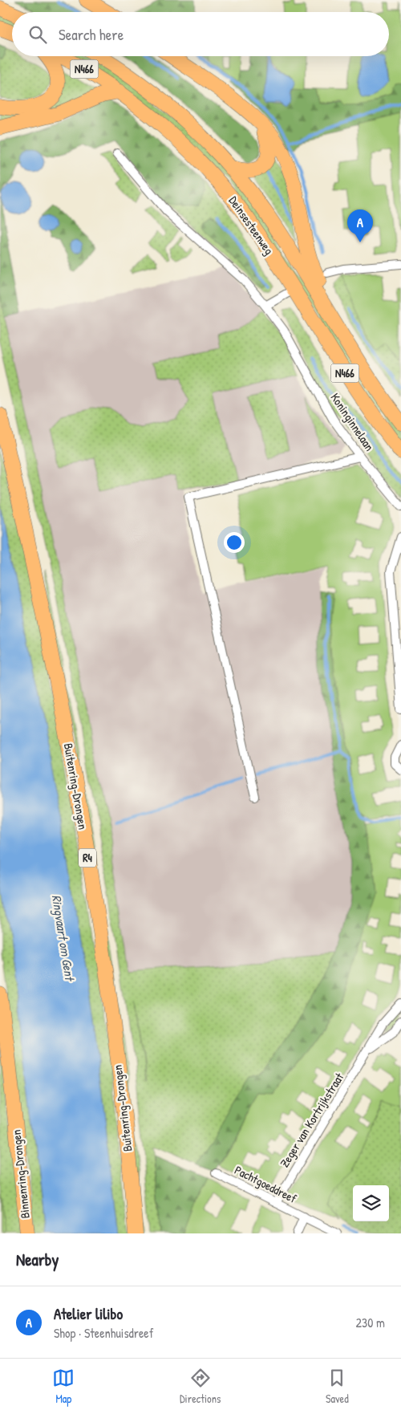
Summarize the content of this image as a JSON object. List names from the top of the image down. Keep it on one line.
{"streets":{"highway":["N466","Deinsesteenweg","Buitenring-Drongen","R4","Binnenring-Drongen"],"street":["Koninginnelaan","Zeger van Kortrijkstraat","Pachtgoeddreef"]},"crossings":[["Zeger van Kortrijkstraat","Pachtgoeddreef"]],"water":["Ringvaart om Gent"],"page":{"search":"Search here","pins":"A","heading":"Nearby","list":[{"mark":"A","name":"Atelier lilibo","note":"Shop · Steenhuisdreef","value":"230 m"}],"nav":["Map","Directions","Saved"]}}
